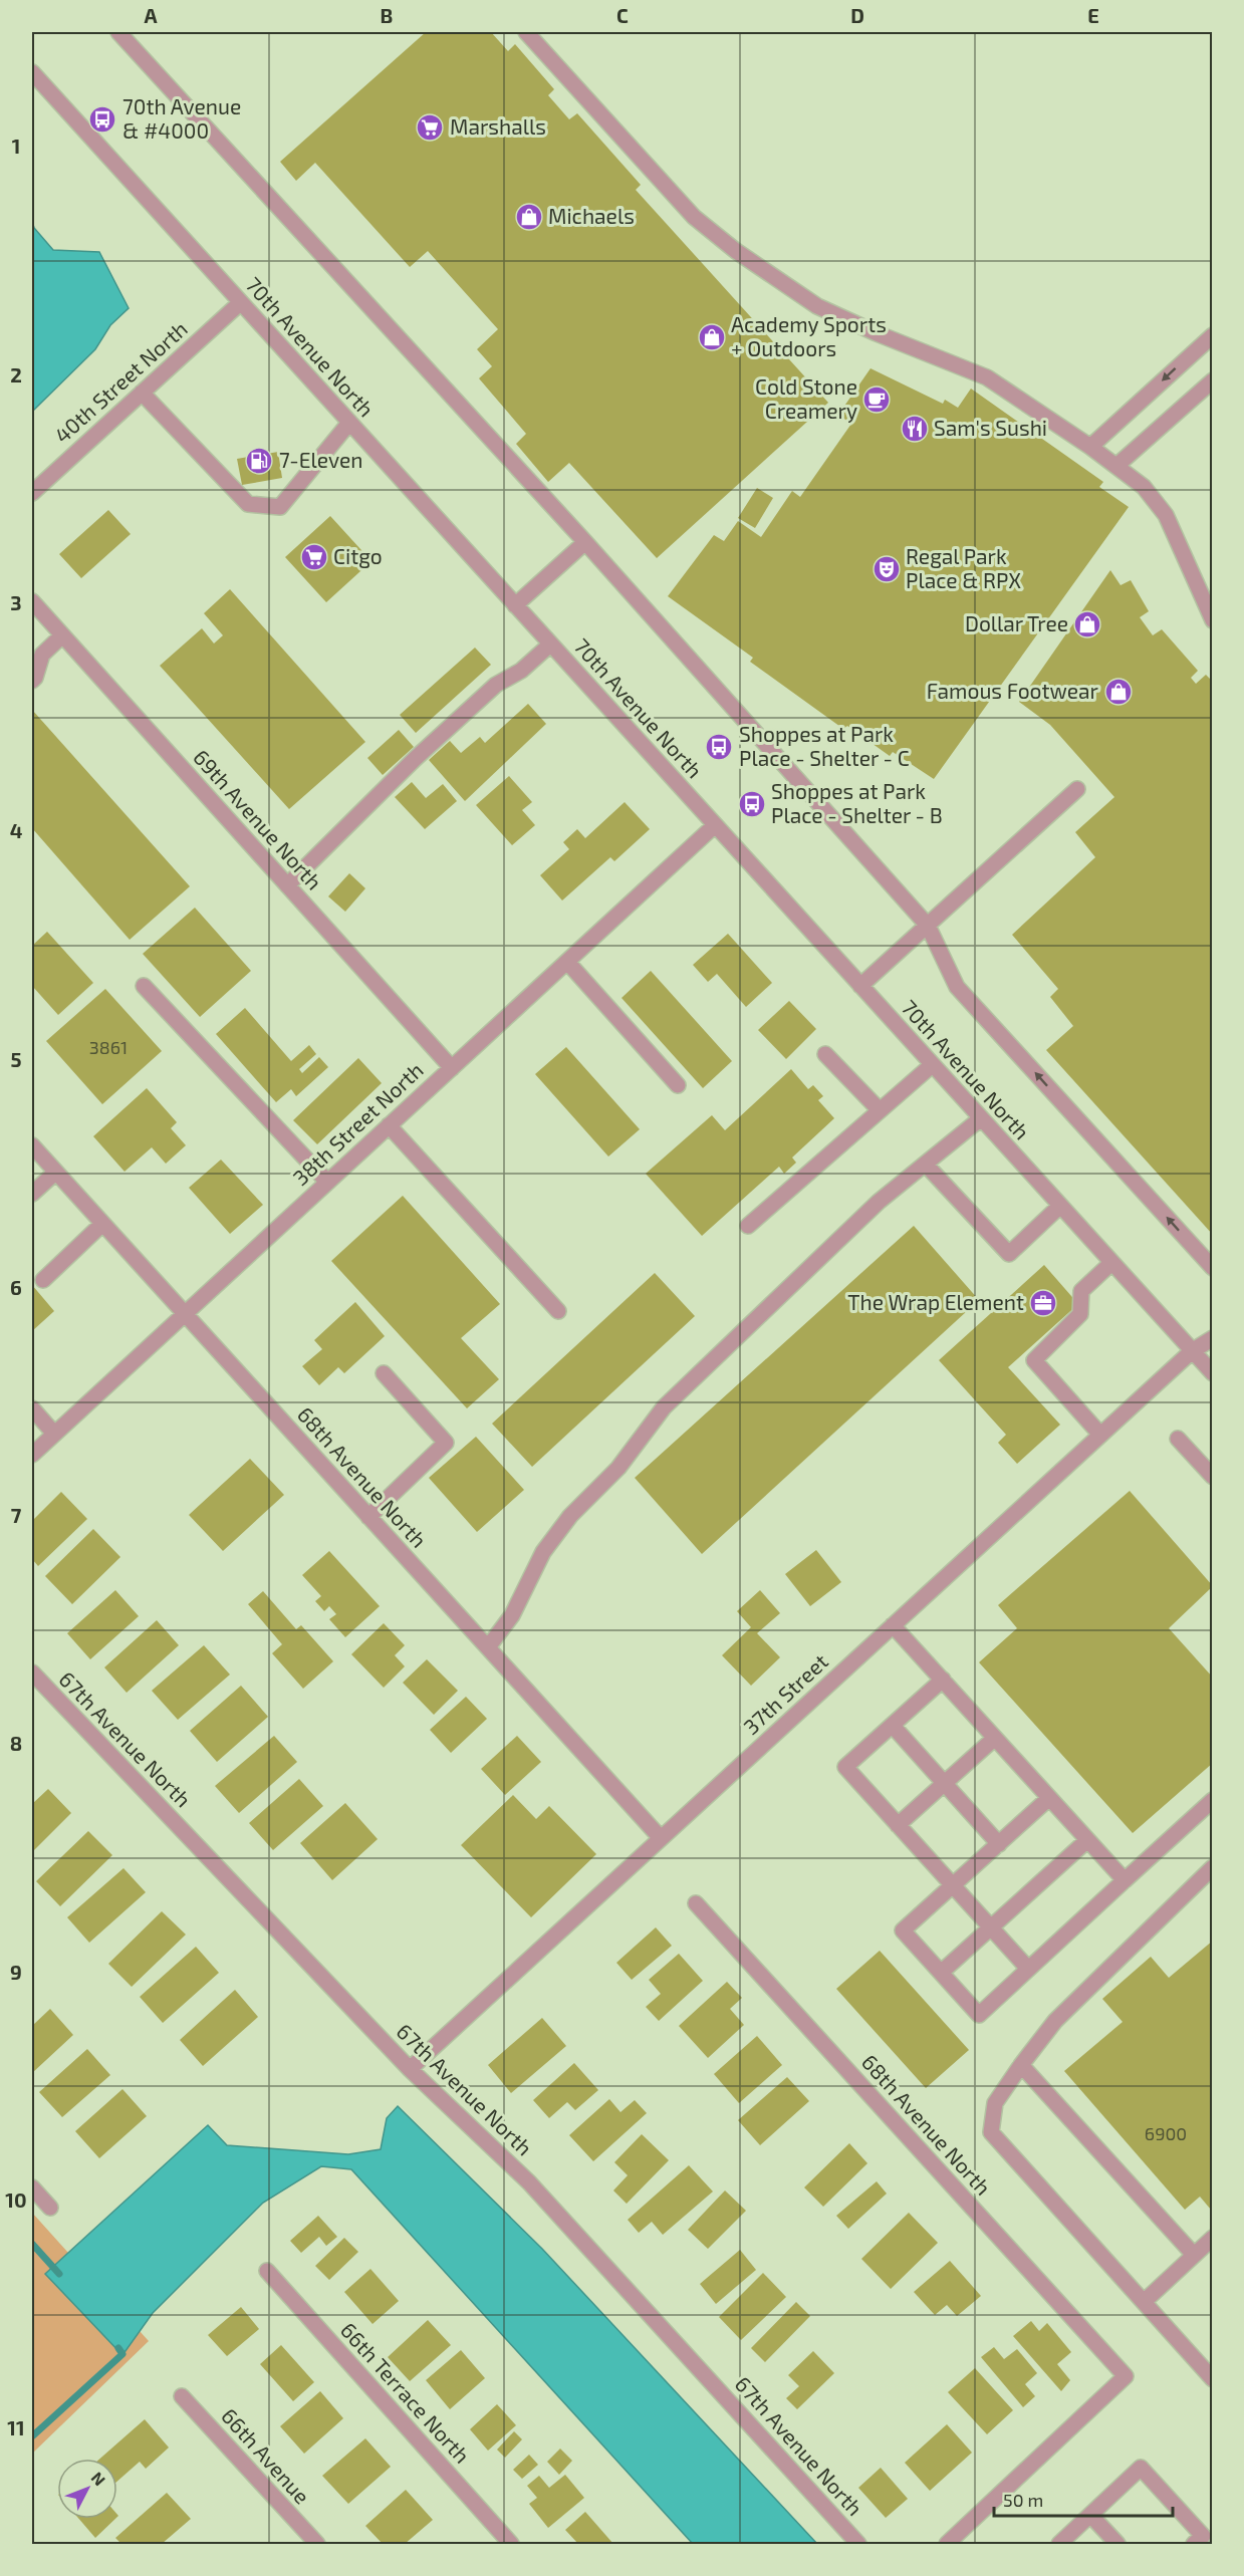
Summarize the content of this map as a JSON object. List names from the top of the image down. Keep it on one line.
{"streets":{"street":["70th Avenue North","40th Street North","69th Avenue North","38th Street North","68th Avenue North","37th Street","67th Avenue North","66th Terrace North","66th Avenue"]},"crossings":[["70th Avenue North","40th Street North"],["70th Avenue North","38th Street North"],["70th Avenue North","37th Street"],["69th Avenue North","38th Street North"],["38th Street North","68th Avenue North"],["68th Avenue North","37th Street"],["37th Street","67th Avenue North"]],"places":{"bus stop":["70th Avenue & #4000","Shoppes at Park Place - Shelter - C","Shoppes at Park Place - Shelter - B"],"supermarket":["Marshalls","Citgo"],"shop":["Michaels","Academy Sports + Outdoors","Dollar Tree","Famous Footwear"],"cafe":["Cold Stone Creamery"],"restaurant":["Sam's Sushi"],"fuel station":["7-Eleven"],"theatre":["Regal Park Place & RPX"],"office":["The Wrap Element"]},"house_numbers":["3861","6900"],"scale_bar":"50 m","north":"top right","grid":{"columns":["A","B","C","D","E"],"rows":["1","2","3","4","5","6","7","8","9","10","11"]}}
